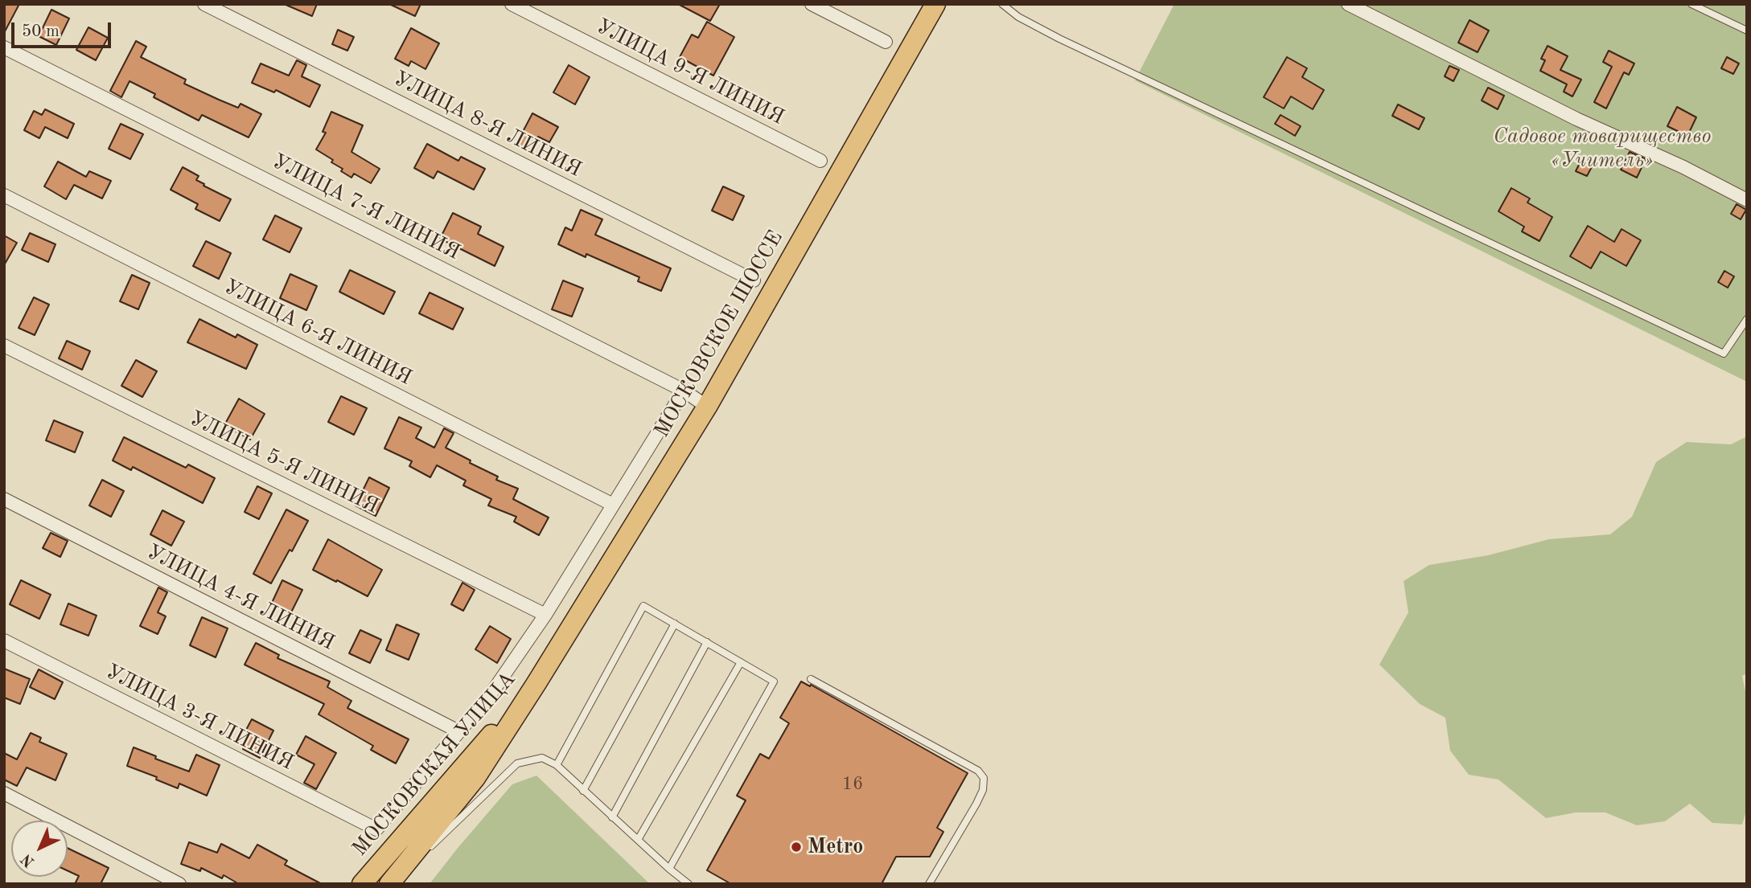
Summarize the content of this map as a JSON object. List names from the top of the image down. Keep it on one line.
{"streets":{"highway":["МОСКОВСКОЕ ШОССЕ","МОСКОВСКАЯ УЛИЦА"],"street":["УЛИЦА 9-Я ЛИНИЯ","УЛИЦА 8-Я ЛИНИЯ","УЛИЦА 7-Я ЛИНИЯ","УЛИЦА 6-Я ЛИНИЯ","УЛИЦА 5-Я ЛИНИЯ","УЛИЦА 4-Я ЛИНИЯ","УЛИЦА 3-Я ЛИНИЯ"]},"crossings":[["УЛИЦА 7-Я ЛИНИЯ","МОСКОВСКОЕ ШОССЕ"],["МОСКОВСКОЕ ШОССЕ","МОСКОВСКАЯ УЛИЦА"],["УЛИЦА 4-Я ЛИНИЯ","УЛИЦА 3-Я ЛИНИЯ"]],"parks":["Садовое товарищество «Учитель»"],"places":["Metro"],"house_numbers":["16"],"scale_bar":"50 m","north":"bottom left"}
